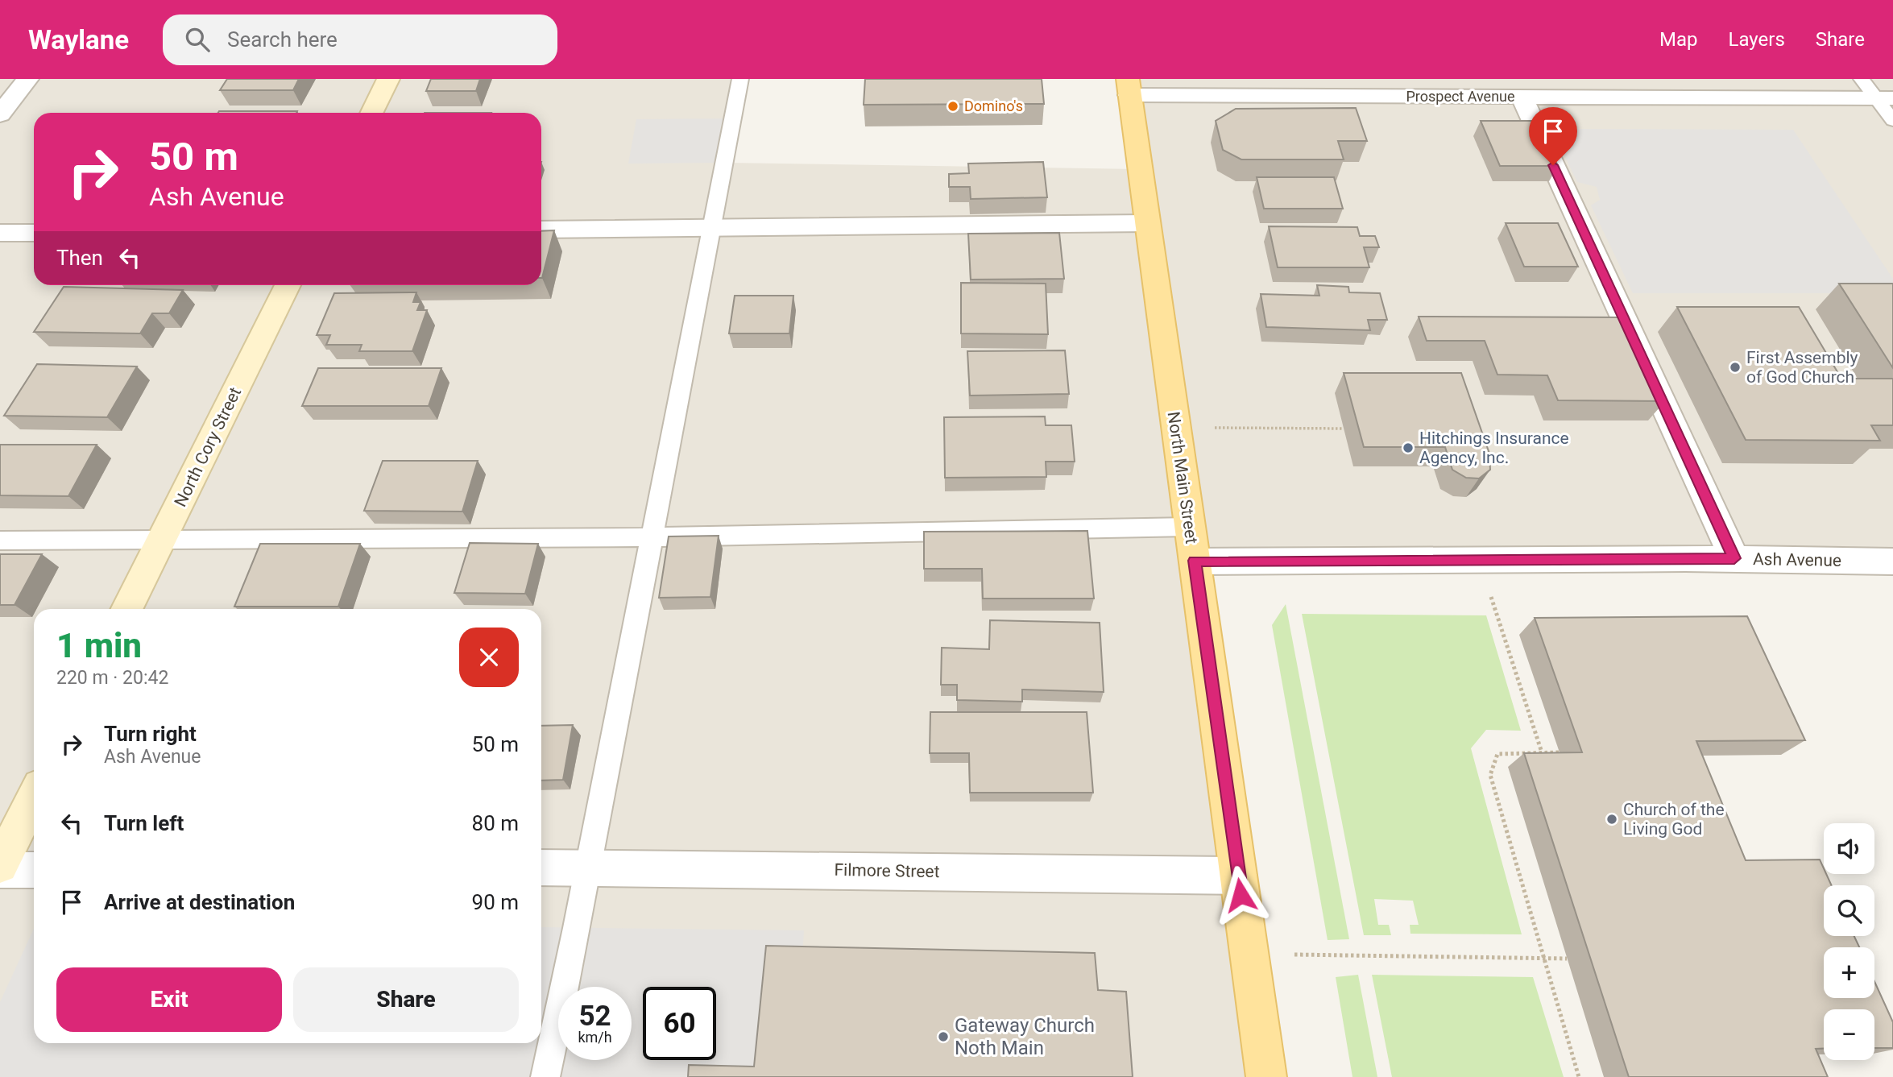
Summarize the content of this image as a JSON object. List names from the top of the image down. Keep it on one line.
{"streets":{"main road":["North Main Street"],"street":["Prospect Avenue","North Cory Street","Ash Avenue","Filmore Street"]},"crossings":[["Prospect Avenue","North Main Street"],["North Main Street","Ash Avenue"],["North Main Street","Filmore Street"]],"places":["Domino's","First Assembly of God Church","Hitchings Insurance Agency, Inc.","Church of the Living God","Gateway Church Noth Main"],"page":{"header":"Waylane","search":"Search here","nav":["Map","Layers","Share"],"turn":["50 m","Ash Avenue"],"then":"Then","heading":["1 min","220 m · 20:42"],"list":[{"name":"Turn right","note":"Ash Avenue","value":"50 m"},{"name":"Turn left","value":"80 m"},{"name":"Arrive at destination","value":"90 m"}],"map_buttons":["+","−"],"buttons":["Exit","Share"],"speed":"52 km/h","limit":"60"}}
